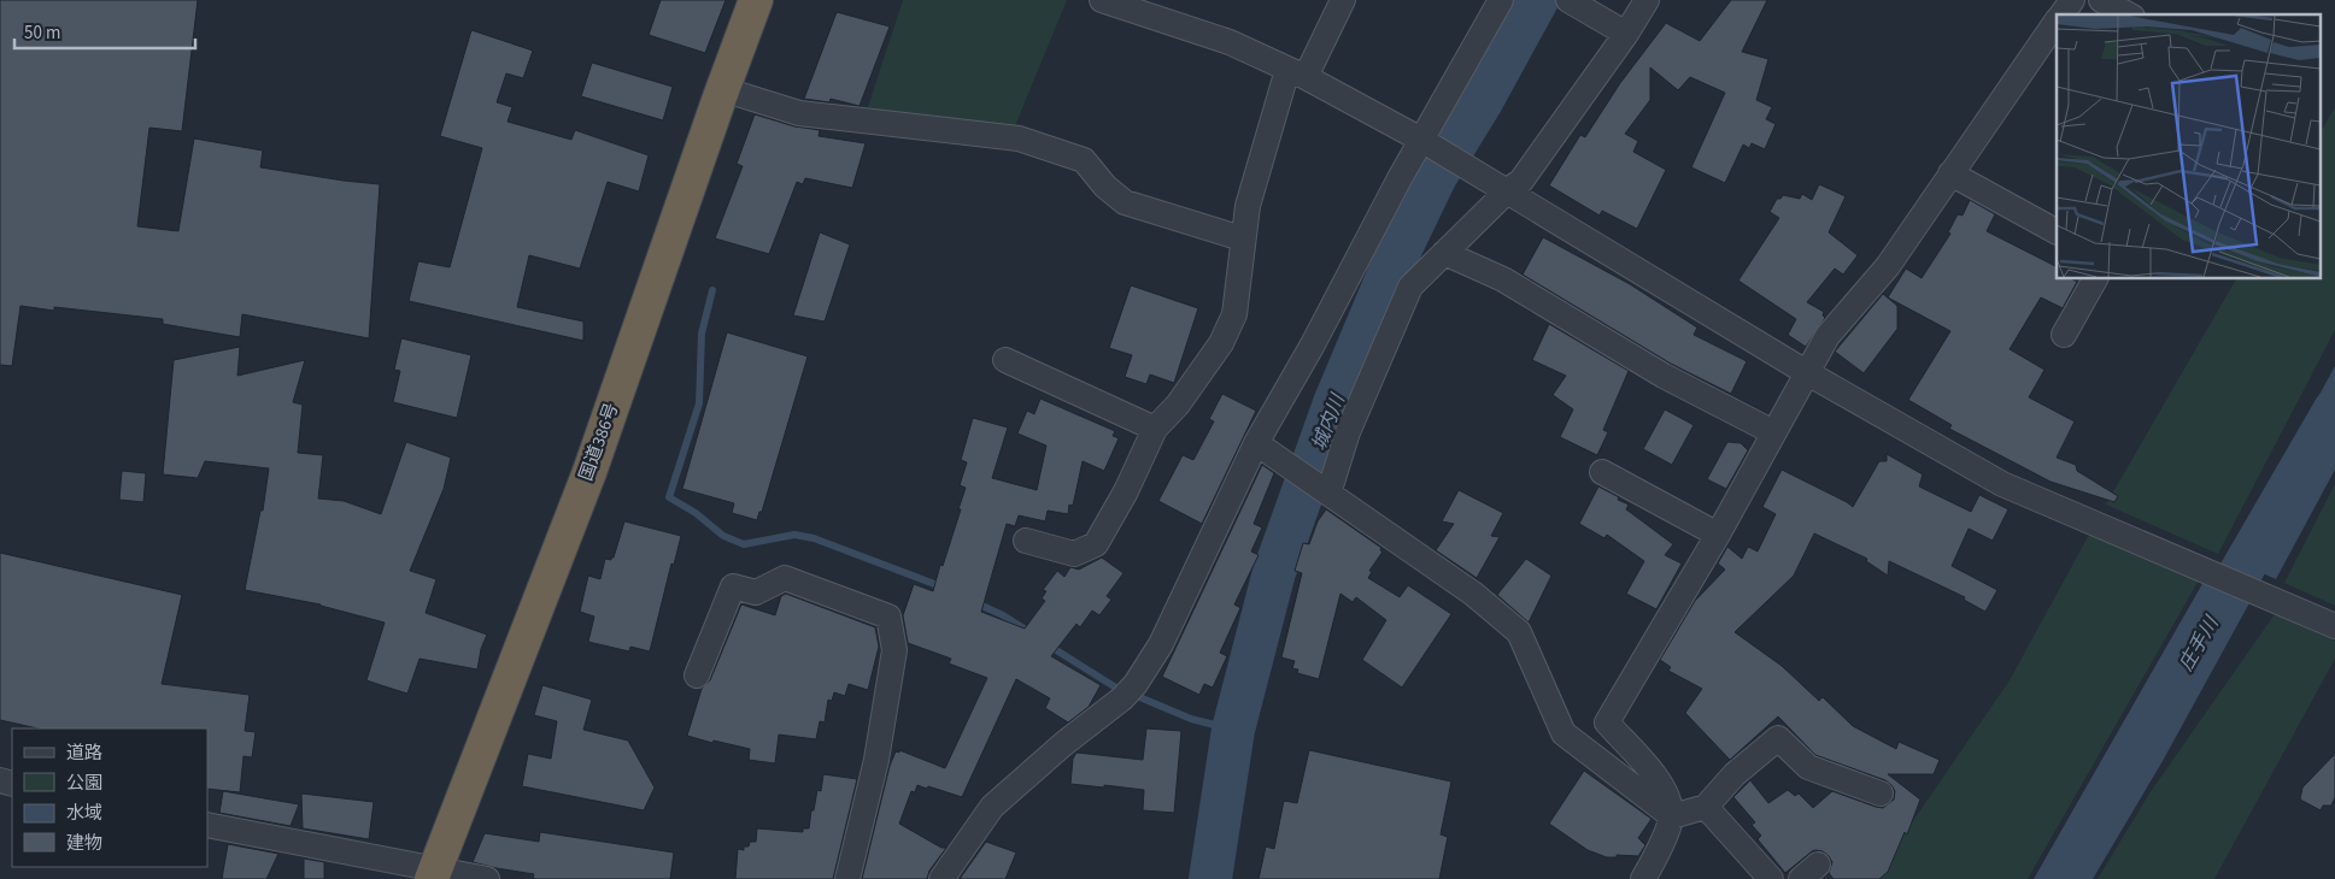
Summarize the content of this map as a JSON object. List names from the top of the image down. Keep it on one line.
{"streets":{"highway":["国道386号"]},"water":["城内川","庄手川"],"legend":["道路","公園","水域","建物"],"scale_bar":"50 m"}
